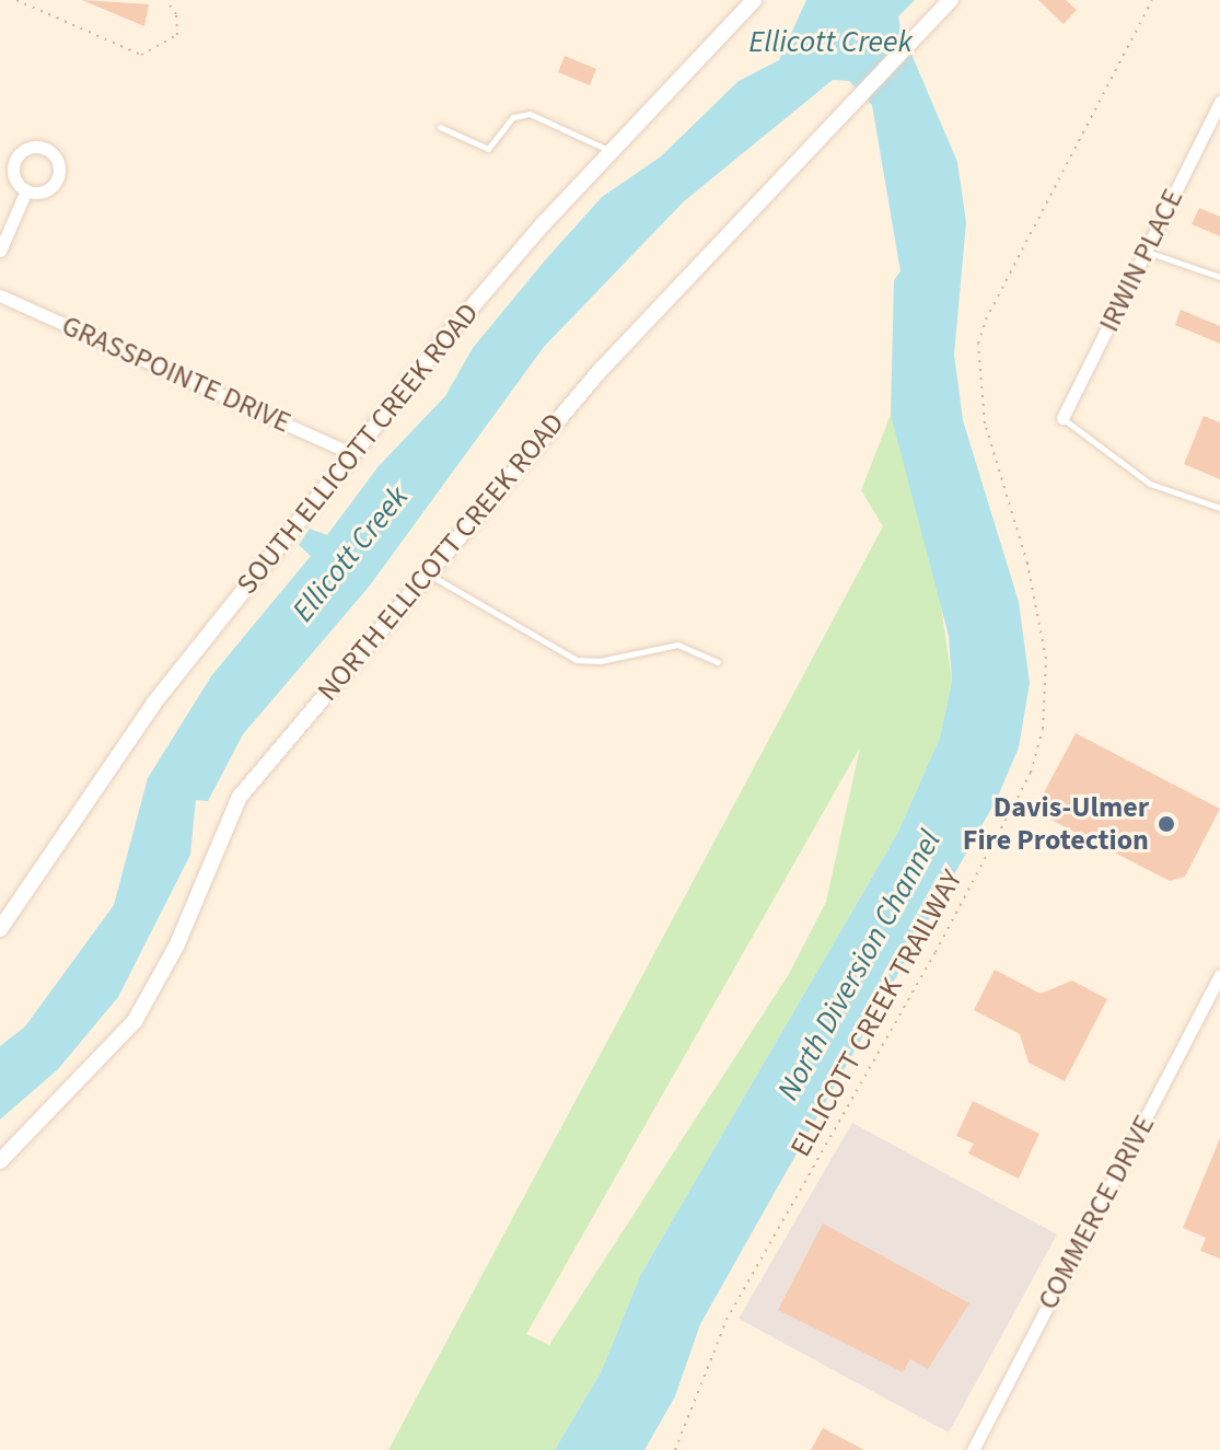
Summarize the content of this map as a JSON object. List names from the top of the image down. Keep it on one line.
{"streets":{"street":["IRWIN PLACE","GRASSPOINTE DRIVE","SOUTH ELLICOTT CREEK ROAD","NORTH ELLICOTT CREEK ROAD","COMMERCE DRIVE"],"path":["ELLICOTT CREEK TRAILWAY"]},"crossings":[["GRASSPOINTE DRIVE","SOUTH ELLICOTT CREEK ROAD"]],"water":["Ellicott Creek","North Diversion Channel"],"places":["Davis-Ulmer Fire Protection"]}
